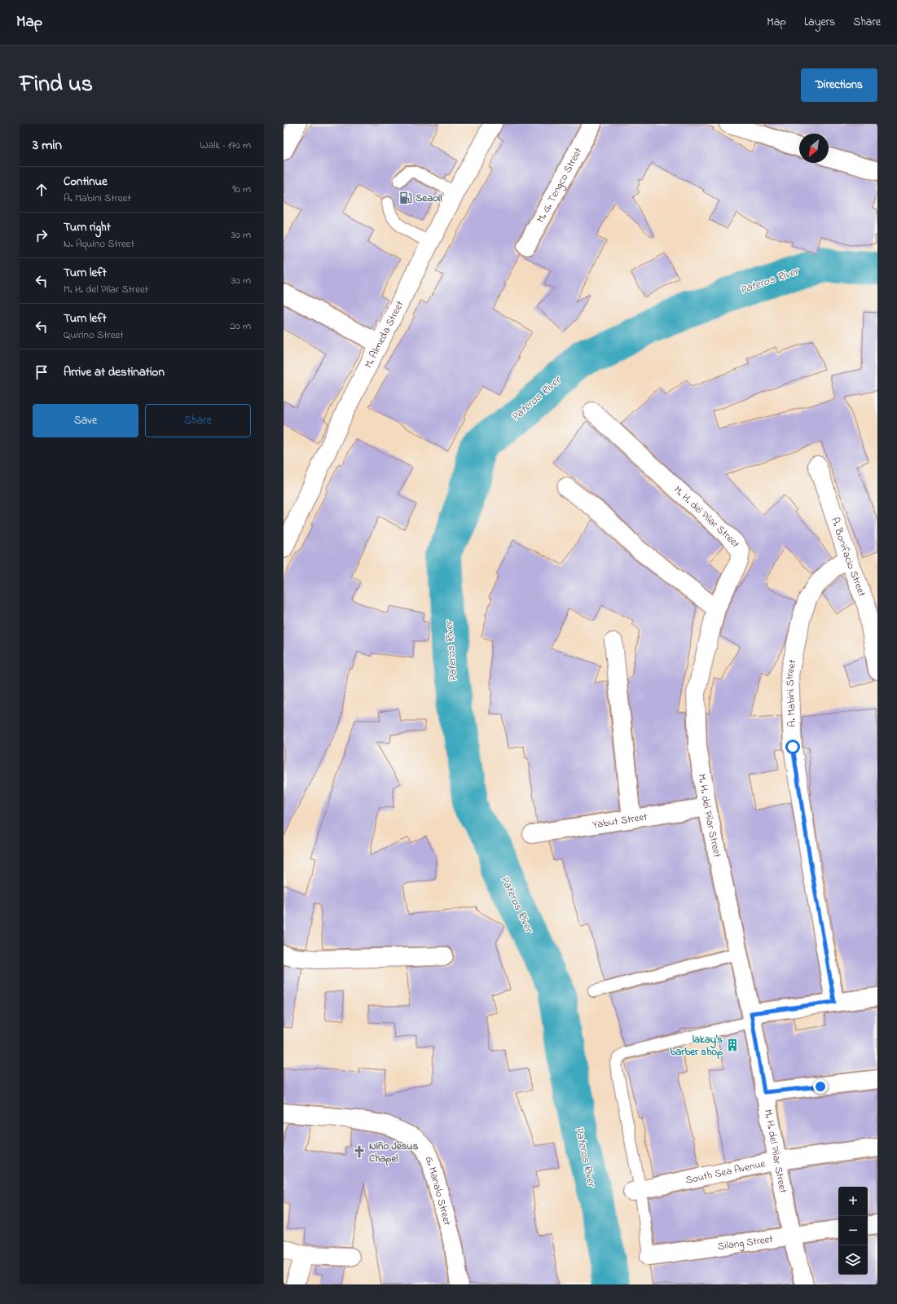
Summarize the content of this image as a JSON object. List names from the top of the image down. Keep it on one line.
{"streets":{"street":["M. G. Tengco Street","M. Almeda Street","M. H. del Pilar Street","A. Bonifacio Street","A. Mabini Street","Yabut Street","South Sea Avenue","G. Manalo Street","Silang Street"]},"crossings":[["M. H. del Pilar Street","Yabut Street"],["M. H. del Pilar Street","South Sea Avenue"],["M. H. del Pilar Street","Silang Street"],["A. Bonifacio Street","A. Mabini Street"]],"water":["Pateros River"],"places":{"fuel station":["Seaoil"],"building":["lakay's barber shop"],"church":["Niño Jesus Chapel"]},"north":"bottom left","page":{"header":"Map","nav":["Map","Layers","Share"],"title":"Find us","buttons":["Directions",["Save","Share"]],"heading":["3 min","Walk · 170 m"],"list":[["Continue","A. Mabini Street","90 m"],["Turn right","N. Aquino Street","30 m"],["Turn left","M. H. del Pilar Street","30 m"],["Turn left","Quirino Street","20 m"],"Arrive at destination"],"map_buttons":["+","−"]}}
